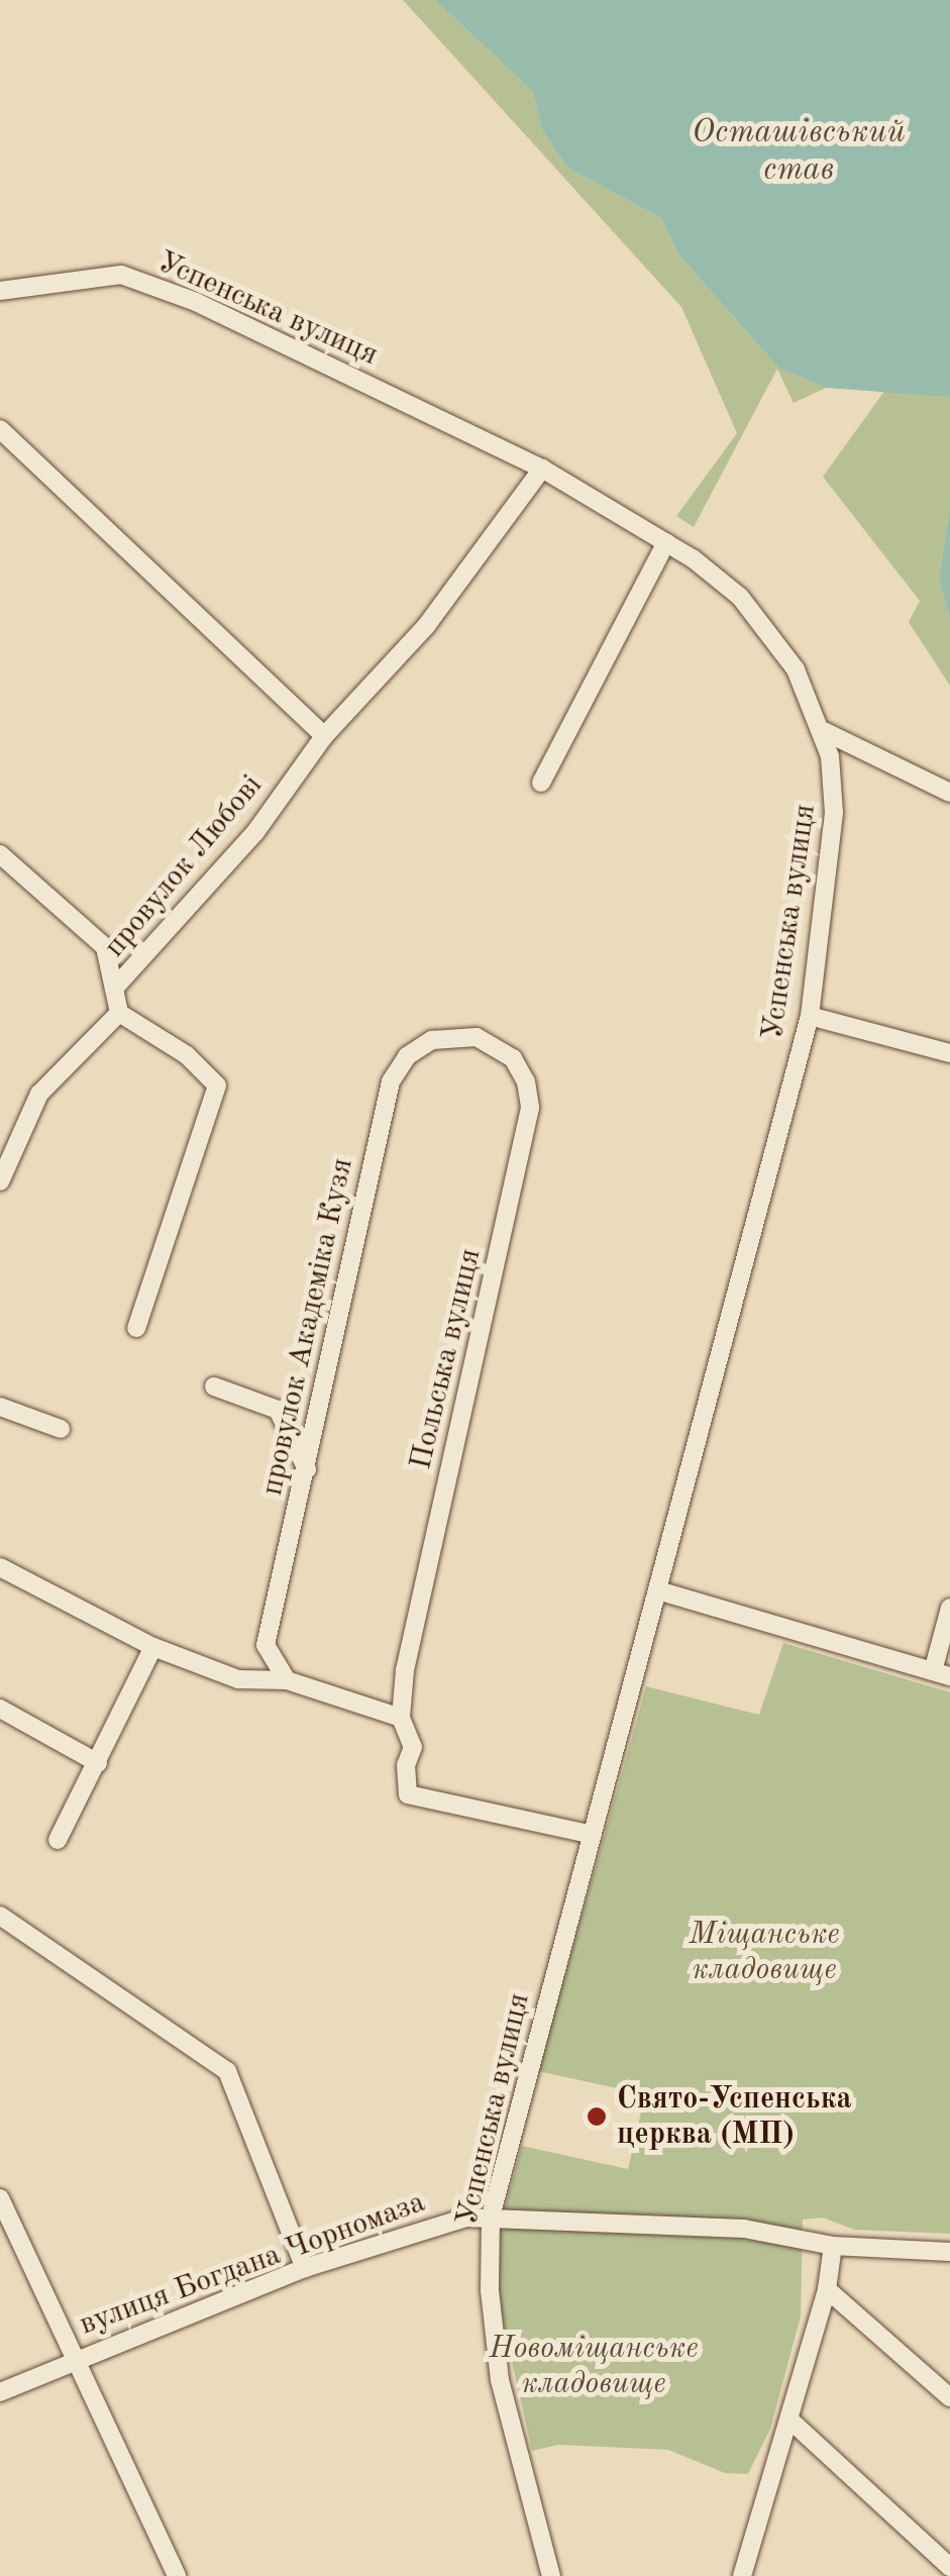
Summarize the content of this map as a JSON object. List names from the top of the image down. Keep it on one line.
{"streets":{"street":["Успенська вулиця","провулок Любові","провулок Академіка Кузя","Польська вулиця","вулиця Богдана Чорномаза"]},"crossings":[["Успенська вулиця","провулок Любові"],["Успенська вулиця","вулиця Богдана Чорномаза"],["провулок Академіка Кузя","Польська вулиця"]],"water":["Осташівський став"],"parks":["Міщанське кладовище","Новоміщанське кладовище"],"places":["Свято-Успенська церква (МП)"]}
